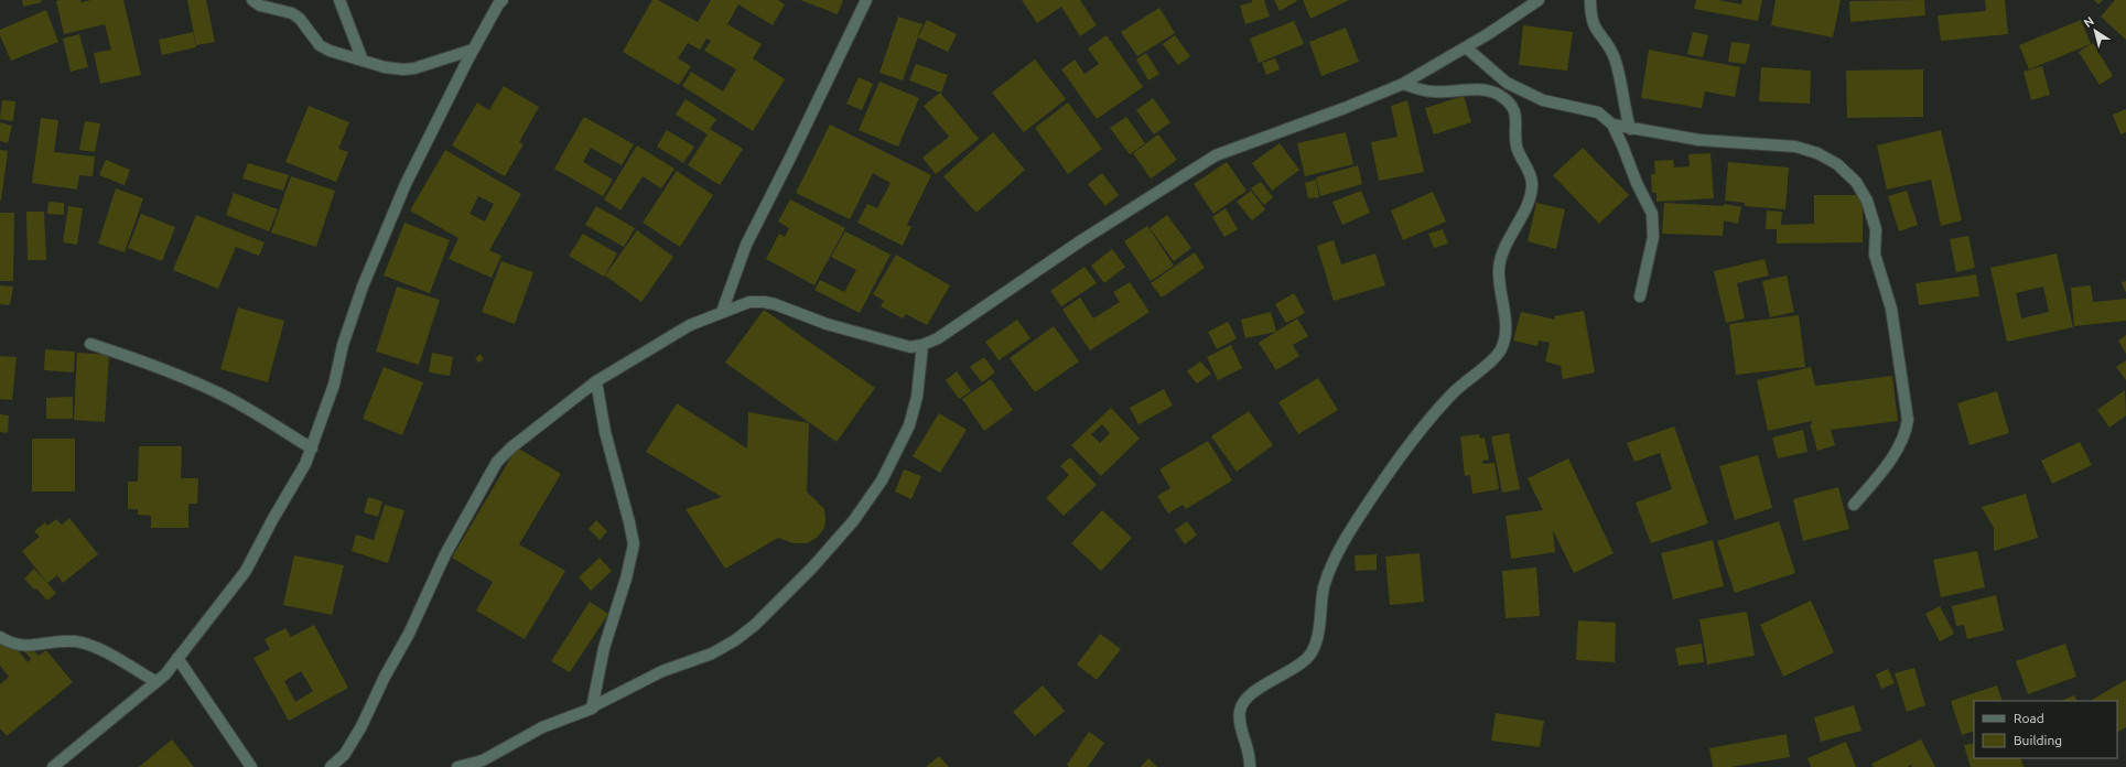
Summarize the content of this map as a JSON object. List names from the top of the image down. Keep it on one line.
{"legend":["Road","Building"],"north":"top left"}
